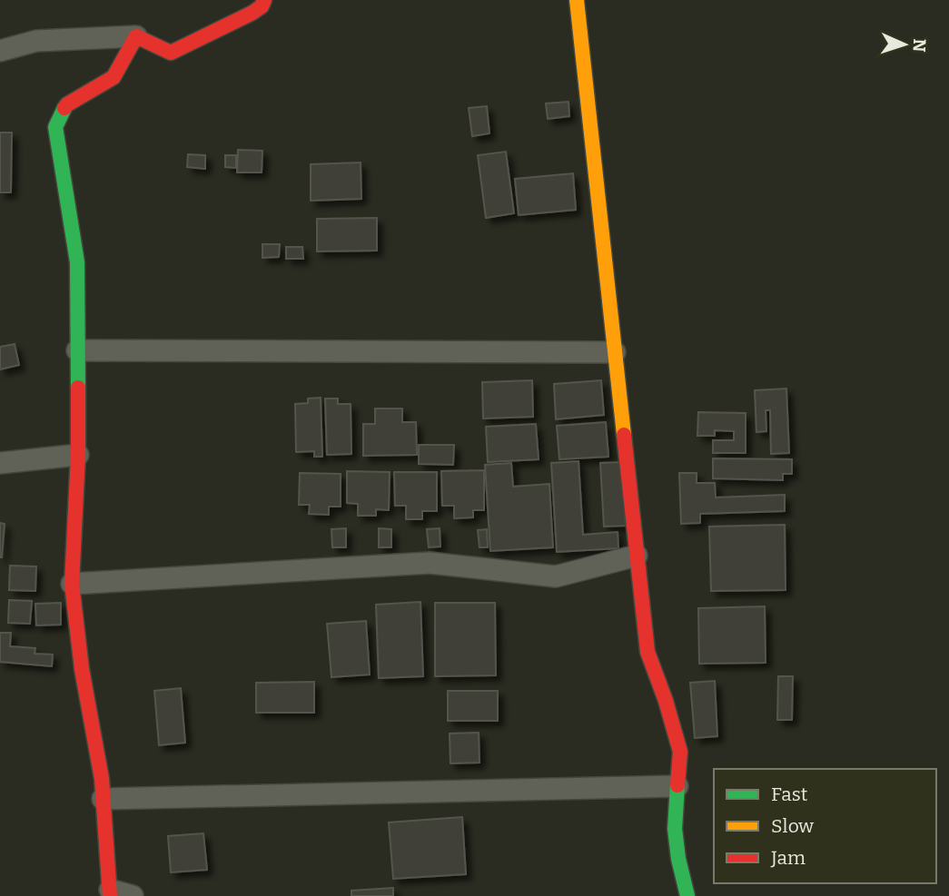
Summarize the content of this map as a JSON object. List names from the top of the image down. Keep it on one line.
{"legend":["Fast","Slow","Jam"],"north":"right"}
